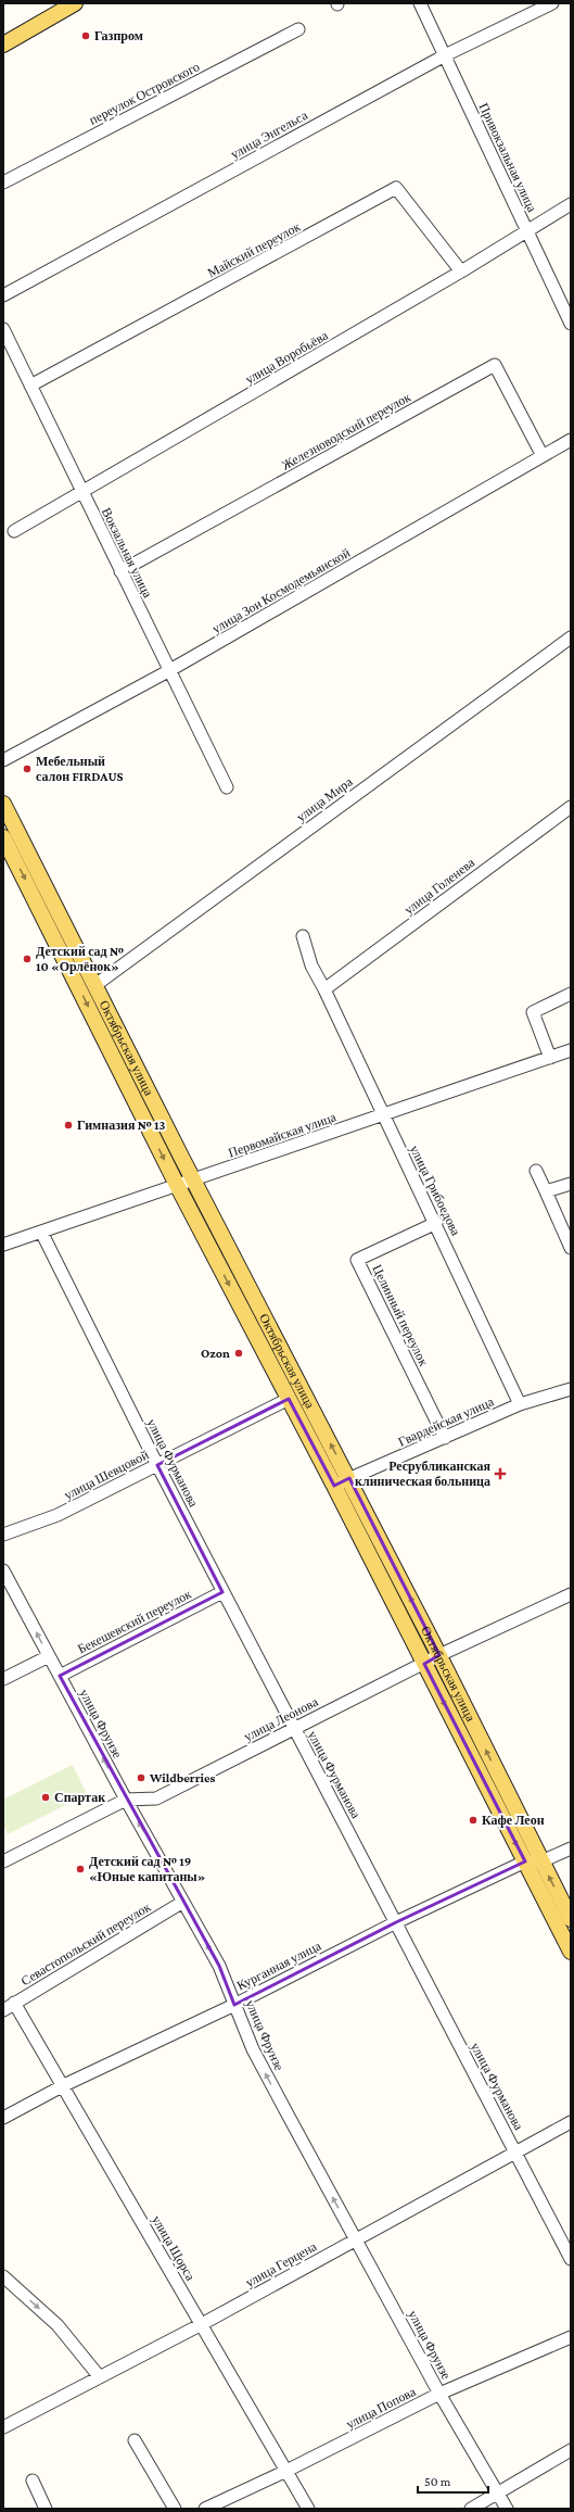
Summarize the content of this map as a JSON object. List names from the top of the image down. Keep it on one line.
{"streets":{"main road":["Октябрьская улица"],"street":["переулок Островского","улица Энгельса","Привокзальная улица","Майский переулок","улица Воробьёва","Железноводский переулок","Вокзальная улица","улица Зои Космодемьянской","улица Мира","улица Голенева","Первомайская улица","улица Грибоедова","Целинный переулок","Гвардейская улица","улица Фурманова","улица Шевцовой","Бекешевский переулок","улица Леонова","улица Фрунзе","Севастопольский переулок","Курганная улица","улица Щорса","улица Герцена","улица Попова"]},"crossings":[["улица Энгельса","Привокзальная улица"],["Привокзальная улица","улица Воробьёва"],["Майский переулок","улица Воробьёва"],["Майский переулок","Вокзальная улица"],["улица Воробьёва","Вокзальная улица"],["Железноводский переулок","Вокзальная улица"],["Железноводский переулок","улица Зои Космодемьянской"],["Вокзальная улица","улица Зои Космодемьянской"],["улица Мира","Октябрьская улица"],["улица Голенева","улица Грибоедова"],["Октябрьская улица","Первомайская улица"],["Октябрьская улица","Гвардейская улица"],["Октябрьская улица","улица Шевцовой"],["Октябрьская улица","улица Леонова"],["Октябрьская улица","Курганная улица"],["Первомайская улица","улица Грибоедова"],["Первомайская улица","улица Фурманова"],["улица Грибоедова","Целинный переулок"],["улица Грибоедова","Гвардейская улица"],["Целинный переулок","Гвардейская улица"],["улица Фурманова","улица Шевцовой"],["улица Фурманова","Бекешевский переулок"],["улица Фурманова","улица Леонова"],["улица Фурманова","Курганная улица"],["улица Фурманова","улица Герцена"],["Бекешевский переулок","улица Фрунзе"],["улица Леонова","улица Фрунзе"],["улица Фрунзе","Севастопольский переулок"],["улица Фрунзе","Курганная улица"],["улица Фрунзе","улица Герцена"],["улица Фрунзе","улица Попова"],["Севастопольский переулок","улица Щорса"],["Курганная улица","улица Щорса"],["улица Щорса","улица Герцена"],["улица Щорса","улица Попова"]],"one_way":["улица Фрунзе"],"places":{"other":["Газпром","Мебельный салон FIRDAUS","Детский сад № 10 «Орлёнок»","Гимназия № 13","Ozon","Wildberries","Спартак","Кафе Леон","Детский сад № 19 «Юные капитаны»"],"health":["Ресрубликанская клиническая больница"]},"scale_bar":"50 m"}
